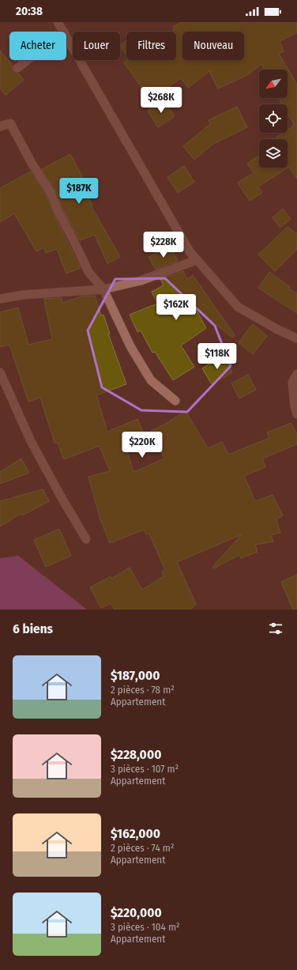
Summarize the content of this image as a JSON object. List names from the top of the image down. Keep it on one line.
{"north":"bottom left","page":{"status":"20:38","chip":["Acheter","Louer","Filtres","Nouveau"],"price":["$268K","$187K","$228K","$162K","$118K","$220K"],"heading":"6 biens","list":[{"name":"$187,000","note":"2 pièces · 78 m² · Appartement"},{"name":"$228,000","note":"3 pièces · 107 m² · Appartement"},{"name":"$162,000","note":"2 pièces · 74 m² · Appartement"},{"name":"$220,000","note":"3 pièces · 104 m² · Appartement"}]}}
